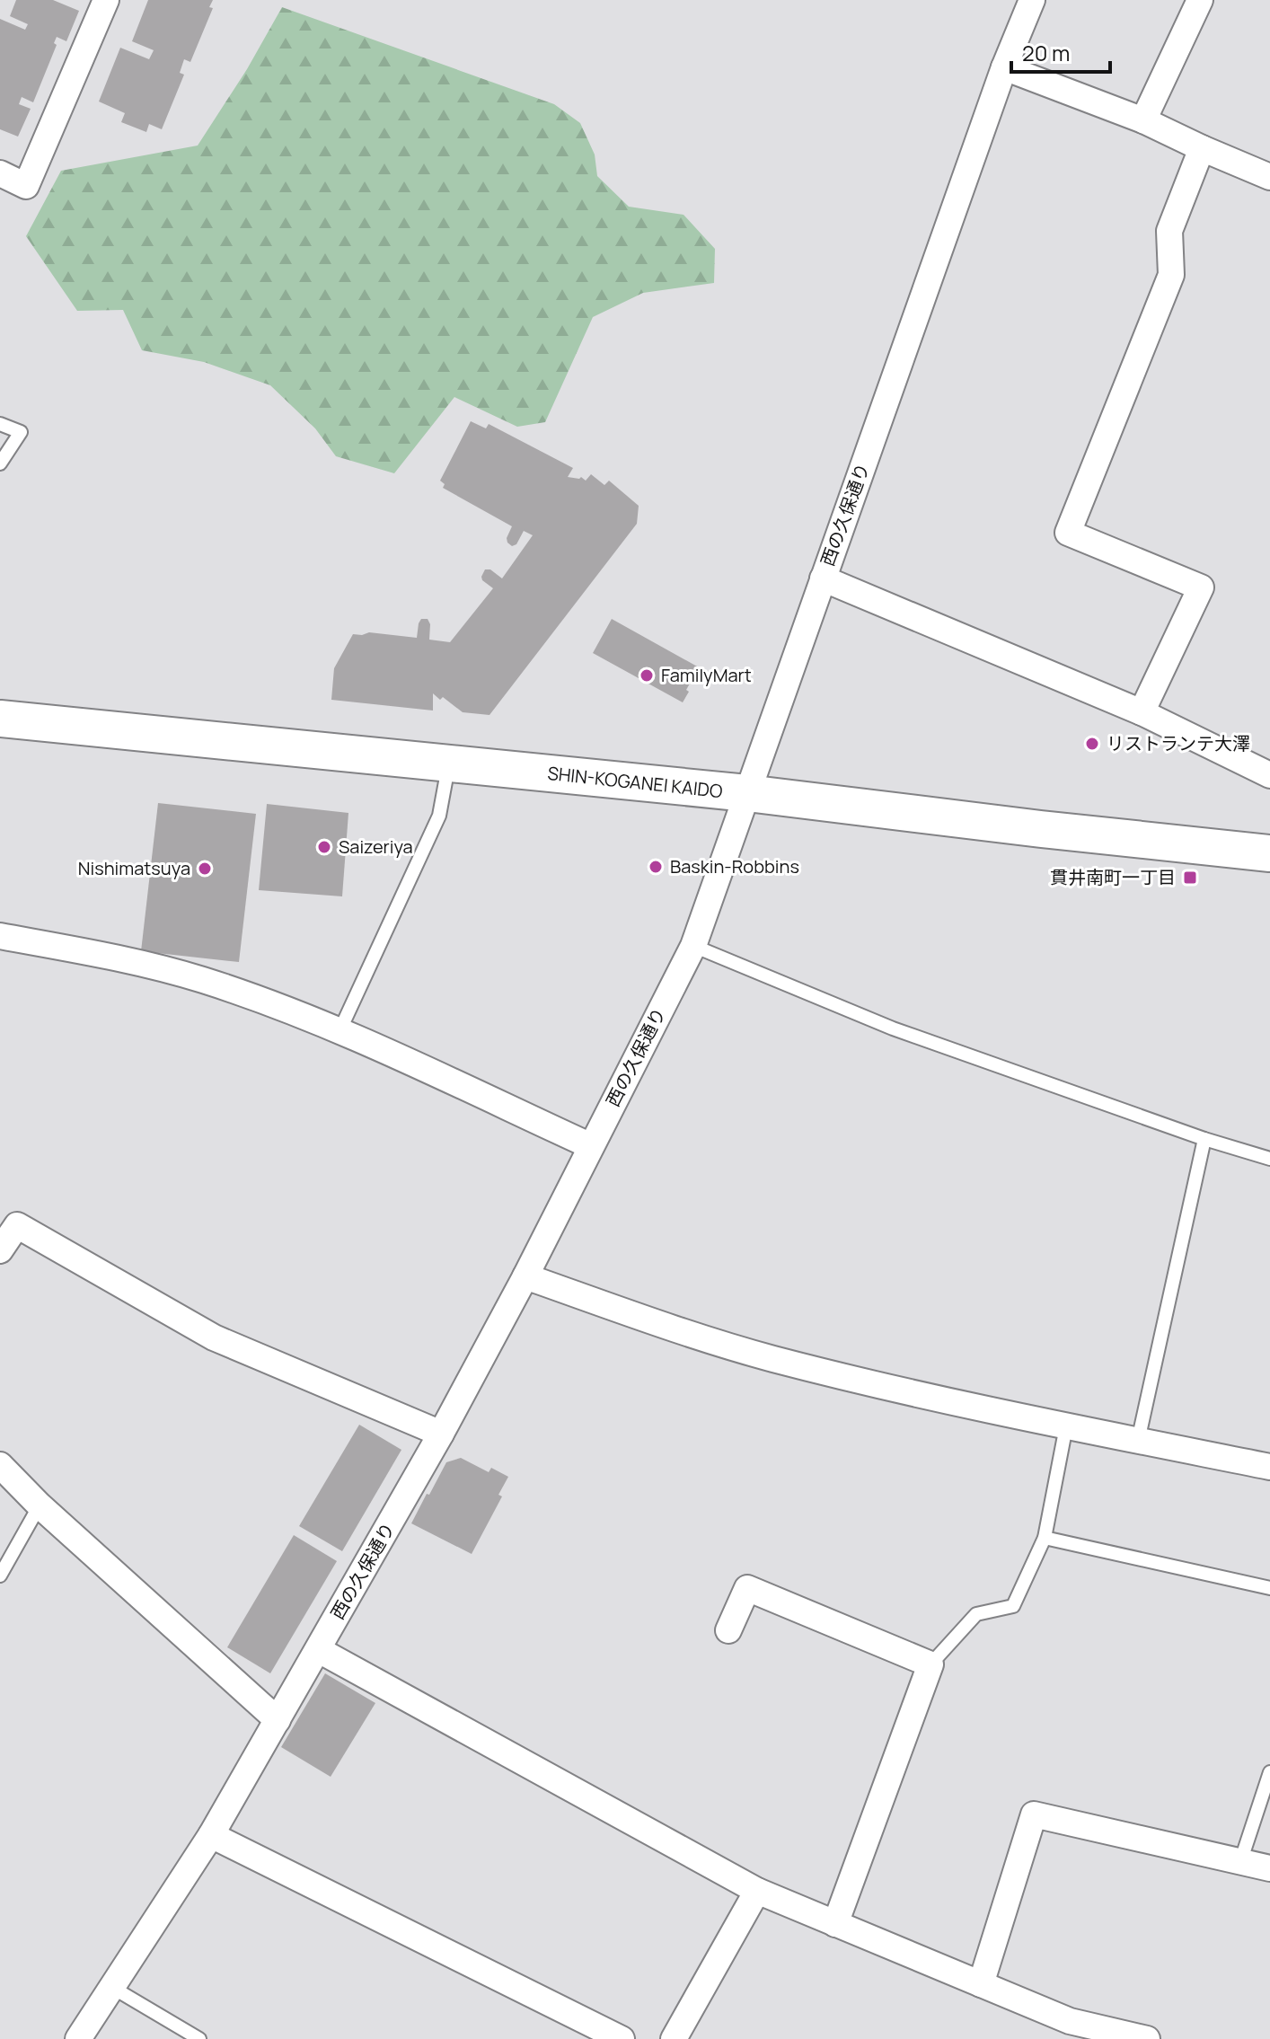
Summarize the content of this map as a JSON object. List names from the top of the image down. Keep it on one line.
{"streets":{"main road":["SHIN-KOGANEI KAIDO"],"street":["西の久保通り"]},"crossings":[["西の久保通り","SHIN-KOGANEI KAIDO"]],"places":{"other":["FamilyMart","リストランテ大澤","Saizeriya","Baskin-Robbins","Nishimatsuya"],"transit":["貫井南町一丁目"]},"scale_bar":"20 m"}
